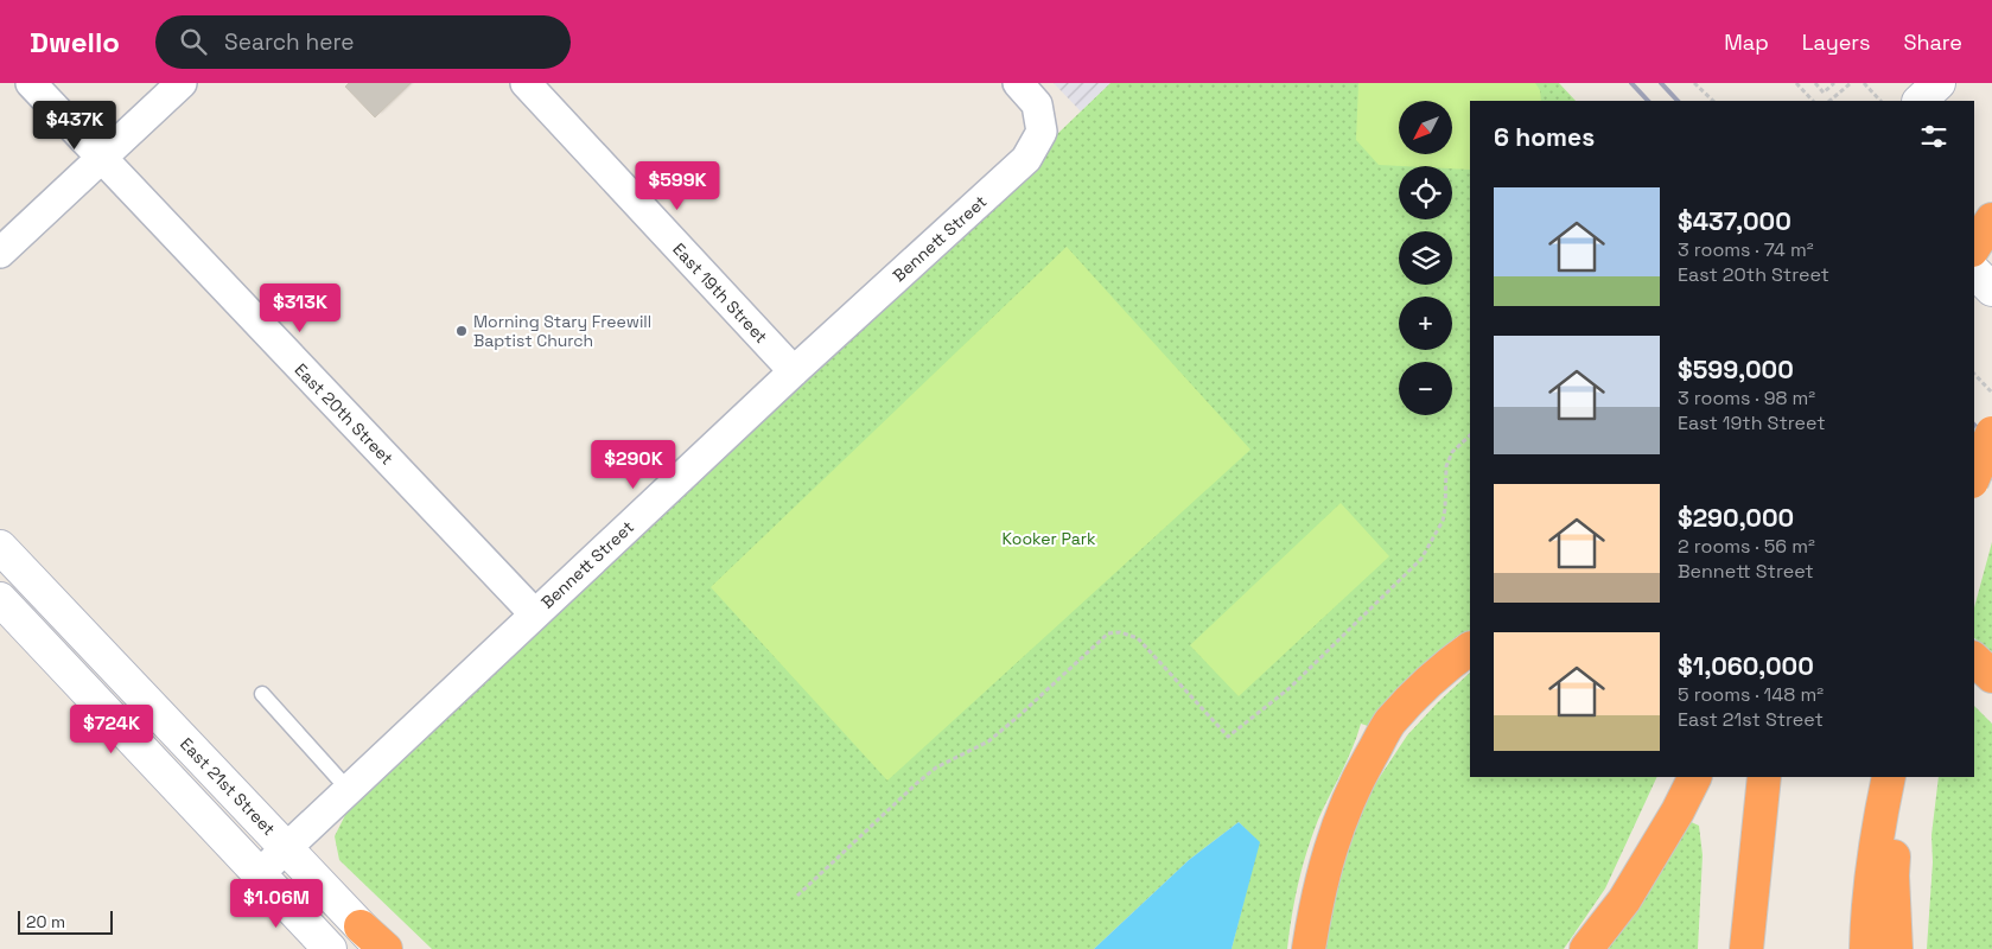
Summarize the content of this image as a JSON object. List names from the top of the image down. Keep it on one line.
{"streets":{"main road":["East 21st Street"],"street":["Bennett Street","East 19th Street","East 20th Street"]},"crossings":[["Bennett Street","East 19th Street"],["Bennett Street","East 20th Street"],["Bennett Street","East 21st Street"]],"parks":["Kooker Park"],"places":["Morning Stary Freewill Baptist Church"],"scale_bar":"20 m","north":"bottom left","page":{"header":"Dwello","search":"Search here","nav":["Map","Layers","Share"],"map_buttons":["+","−"],"price":["$437K","$599K","$313K","$290K","$724K","$1.06M"],"heading":"6 homes","list":[{"name":"$437,000","note":"3 rooms · 74 m² · East 20th Street"},{"name":"$599,000","note":"3 rooms · 98 m² · East 19th Street"},{"name":"$290,000","note":"2 rooms · 56 m² · Bennett Street"},{"name":"$1,060,000","note":"5 rooms · 148 m² · East 21st Street"}],"scale":"20 m"}}
